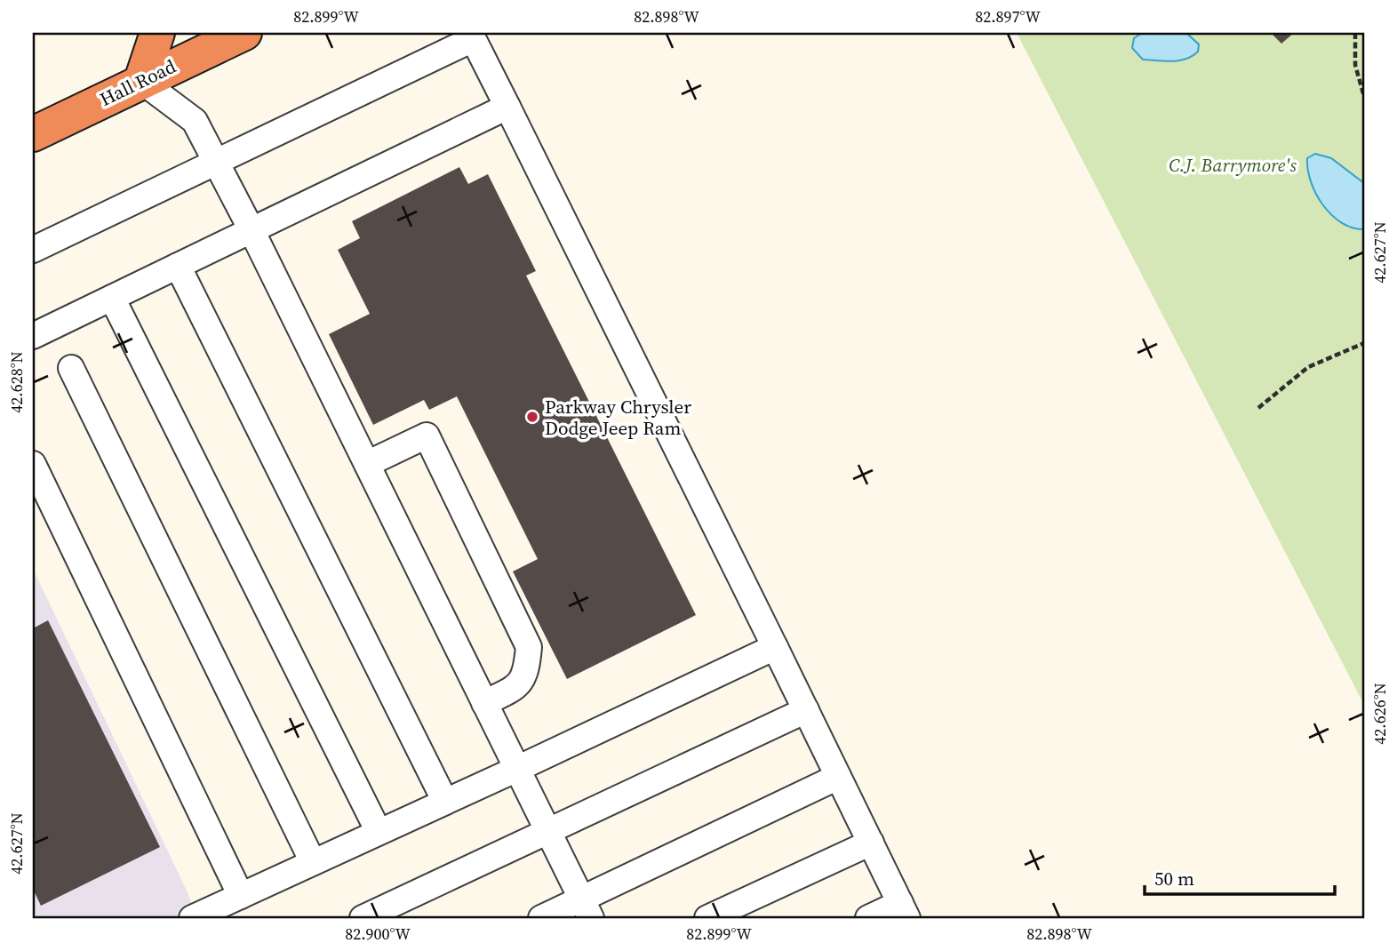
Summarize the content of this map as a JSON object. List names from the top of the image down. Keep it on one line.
{"streets":{"highway":["Hall Road"]},"parks":["C.J. Barrymore's"],"places":["Parkway Chrysler Dodge Jeep Ram"],"scale_bar":"50 m","coordinates":["82.899°W","82.898°W","82.897°W","42.627°N","42.628°N","42.626°N","82.900°W"]}
